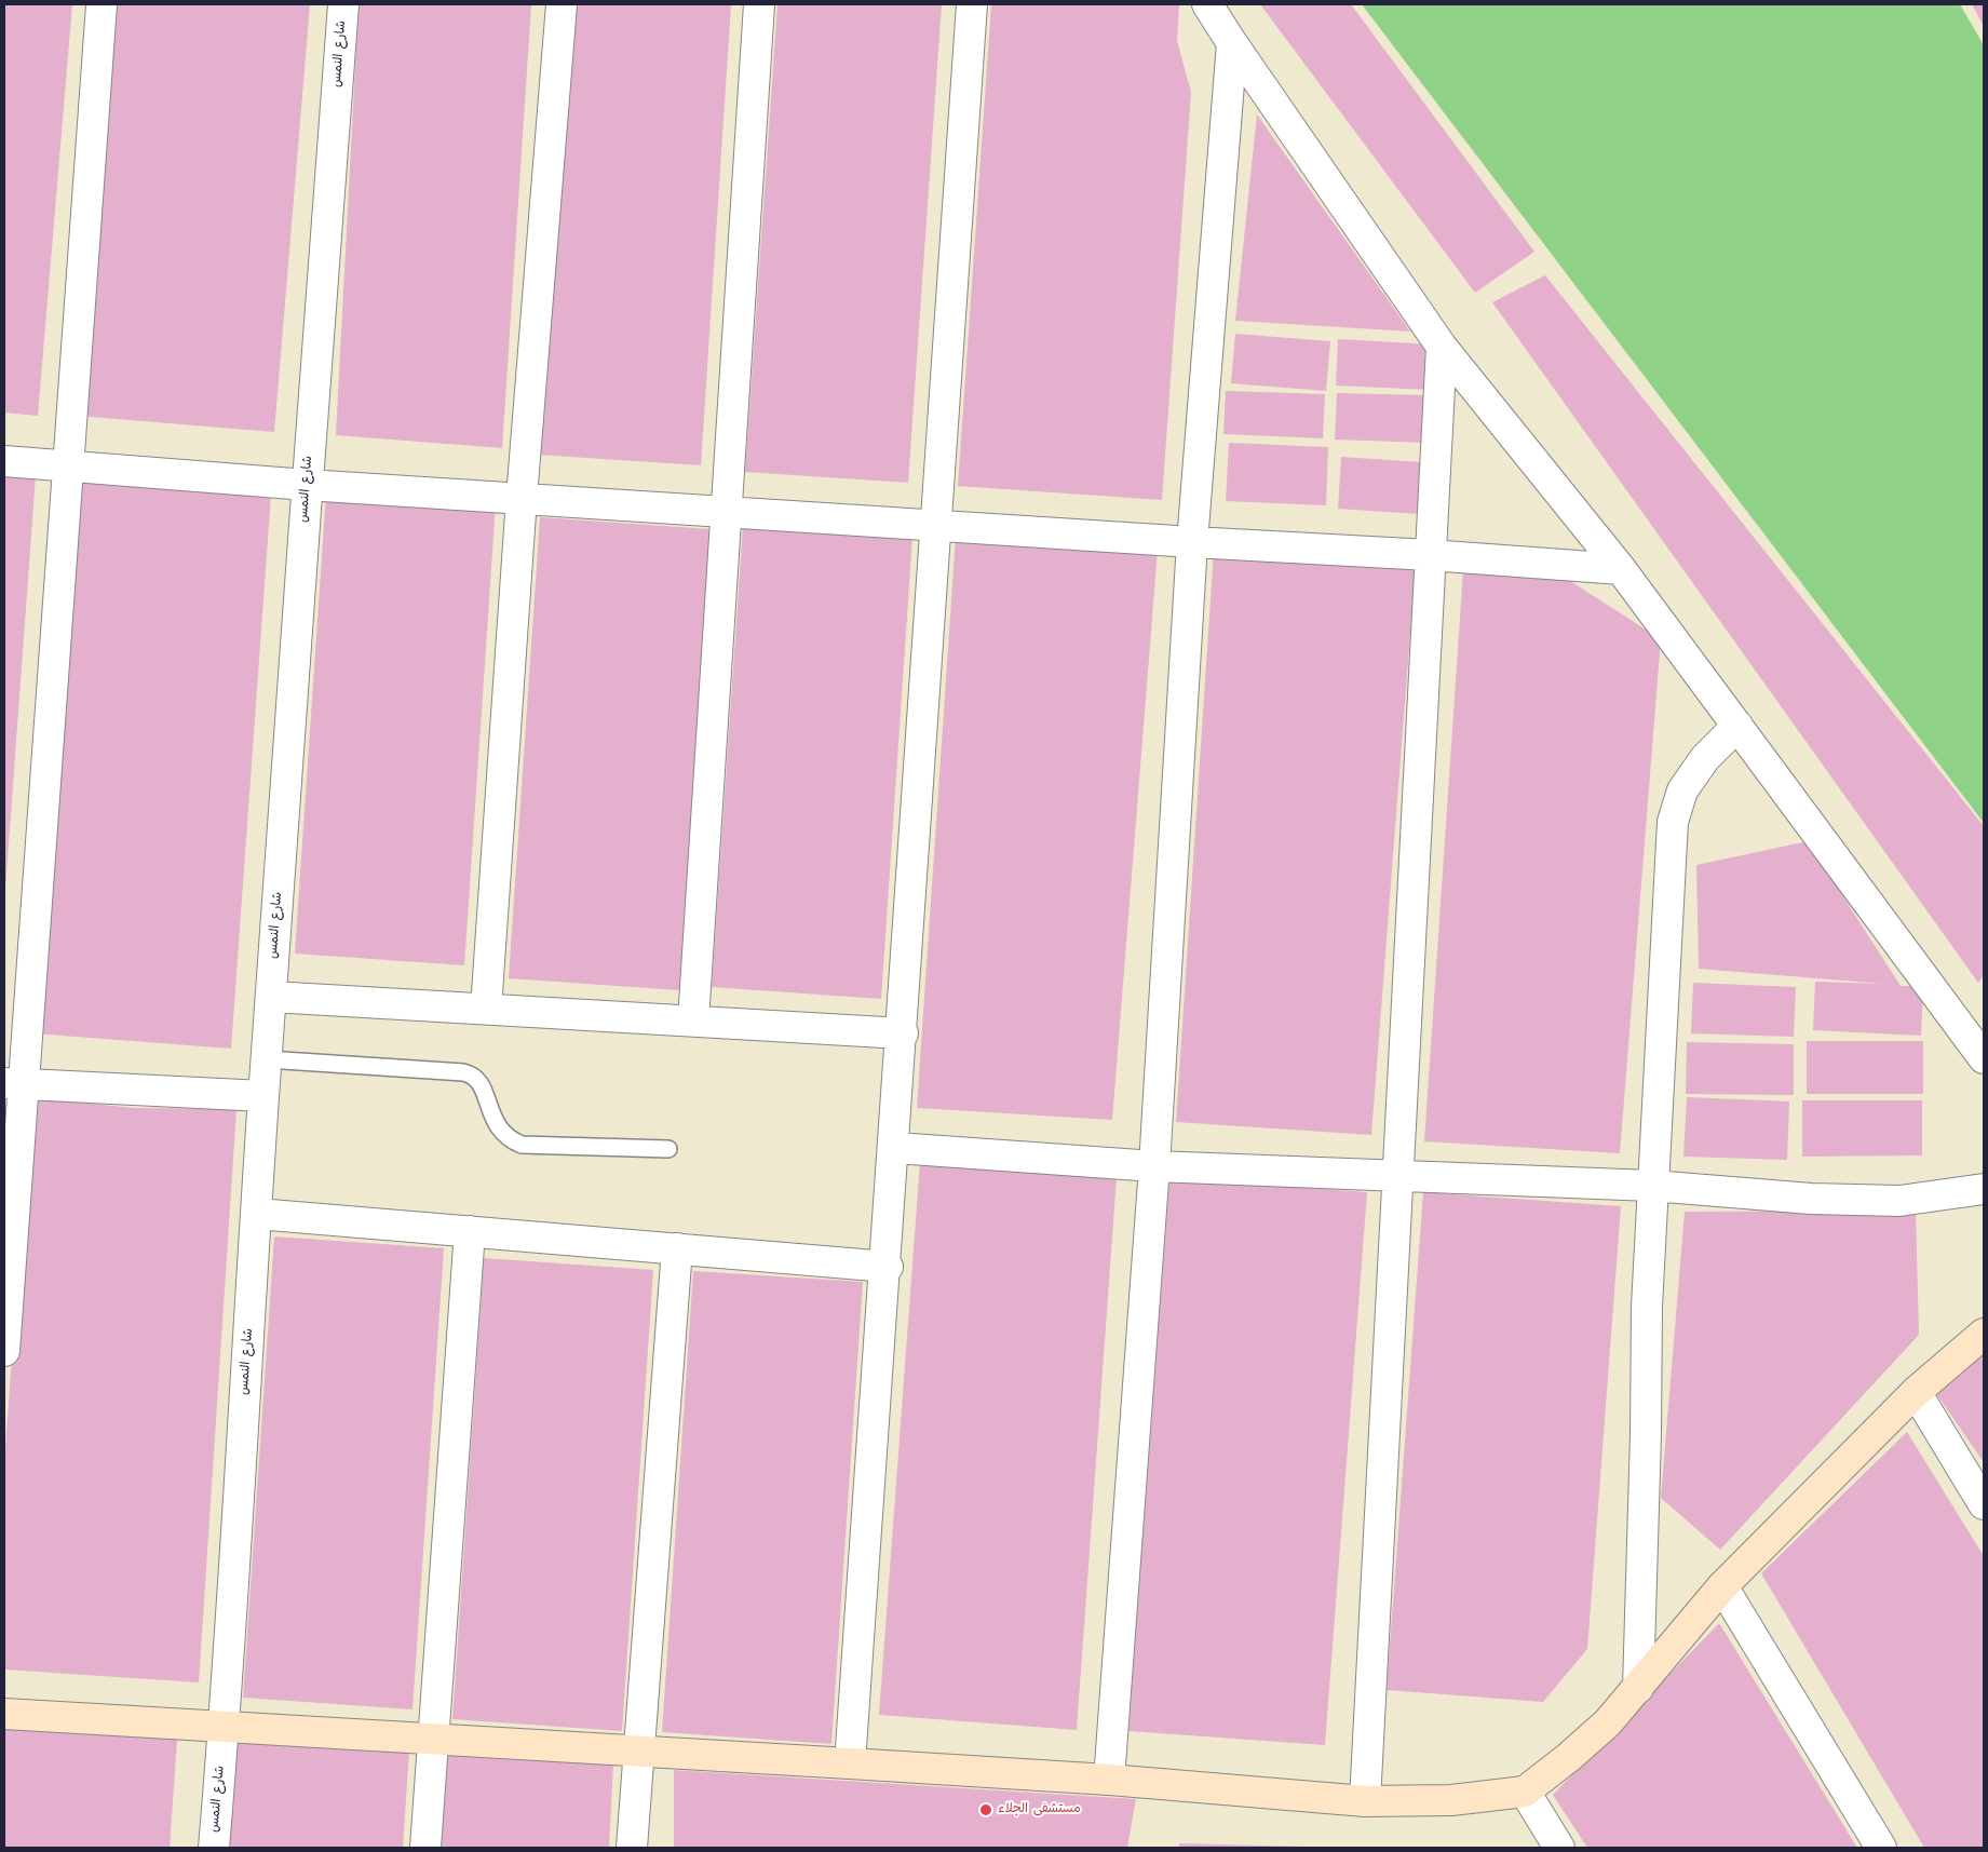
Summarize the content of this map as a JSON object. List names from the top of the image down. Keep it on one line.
{"streets":{"street":["شارع النمس"]},"places":["مستشفى الجلاء"]}
